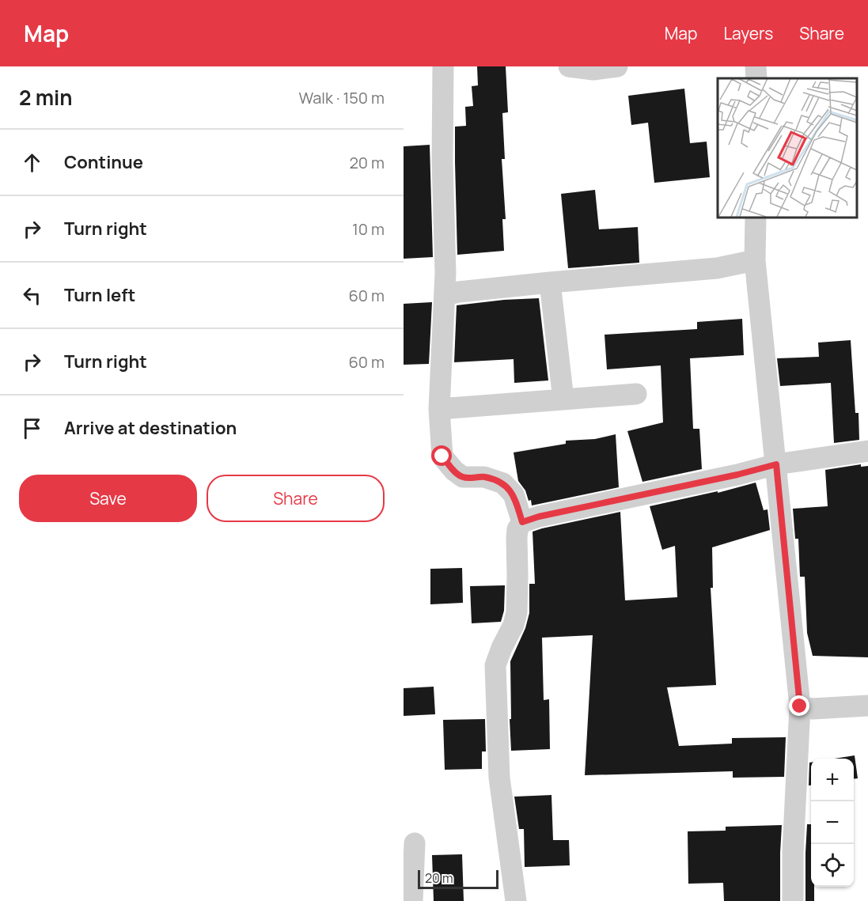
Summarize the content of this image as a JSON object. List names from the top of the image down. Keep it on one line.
{"scale_bar":"20 m","page":{"header":"Map","nav":["Map","Layers","Share"],"heading":["2 min","Walk · 150 m"],"list":[["Continue","20 m"],["Turn right","10 m"],["Turn left","60 m"],["Turn right","60 m"],"Arrive at destination"],"buttons":["Save","Share"],"map_buttons":["+","−"],"scale":"20 m"}}
